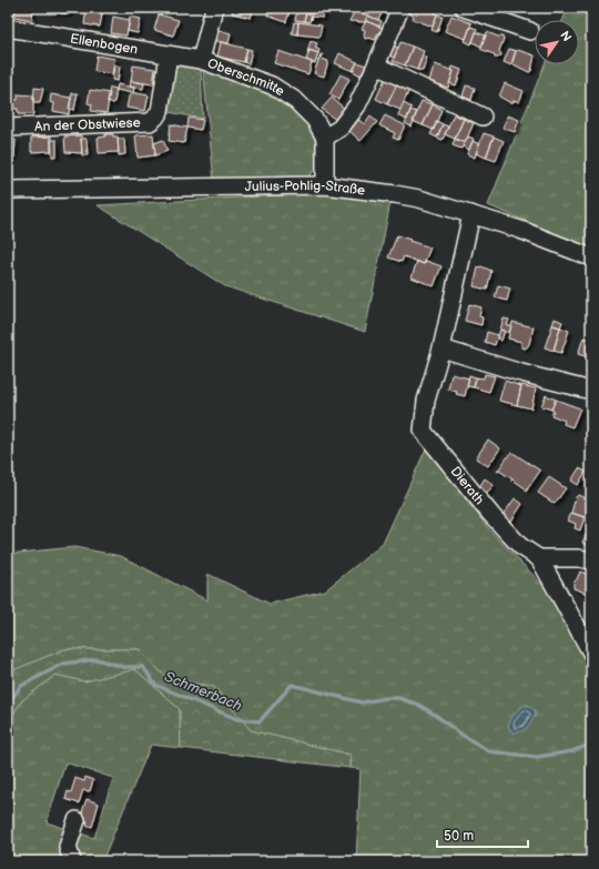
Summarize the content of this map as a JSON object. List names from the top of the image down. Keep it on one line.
{"streets":{"street":["Ellenbogen","Oberschmitte","An der Obstwiese","Julius-Pohlig-Straße","Dierath"]},"crossings":[["Ellenbogen","Oberschmitte"],["Ellenbogen","An der Obstwiese"],["Julius-Pohlig-Straße","Dierath"]],"water":["Schmerbach"],"scale_bar":"50 m","north":"top right"}
